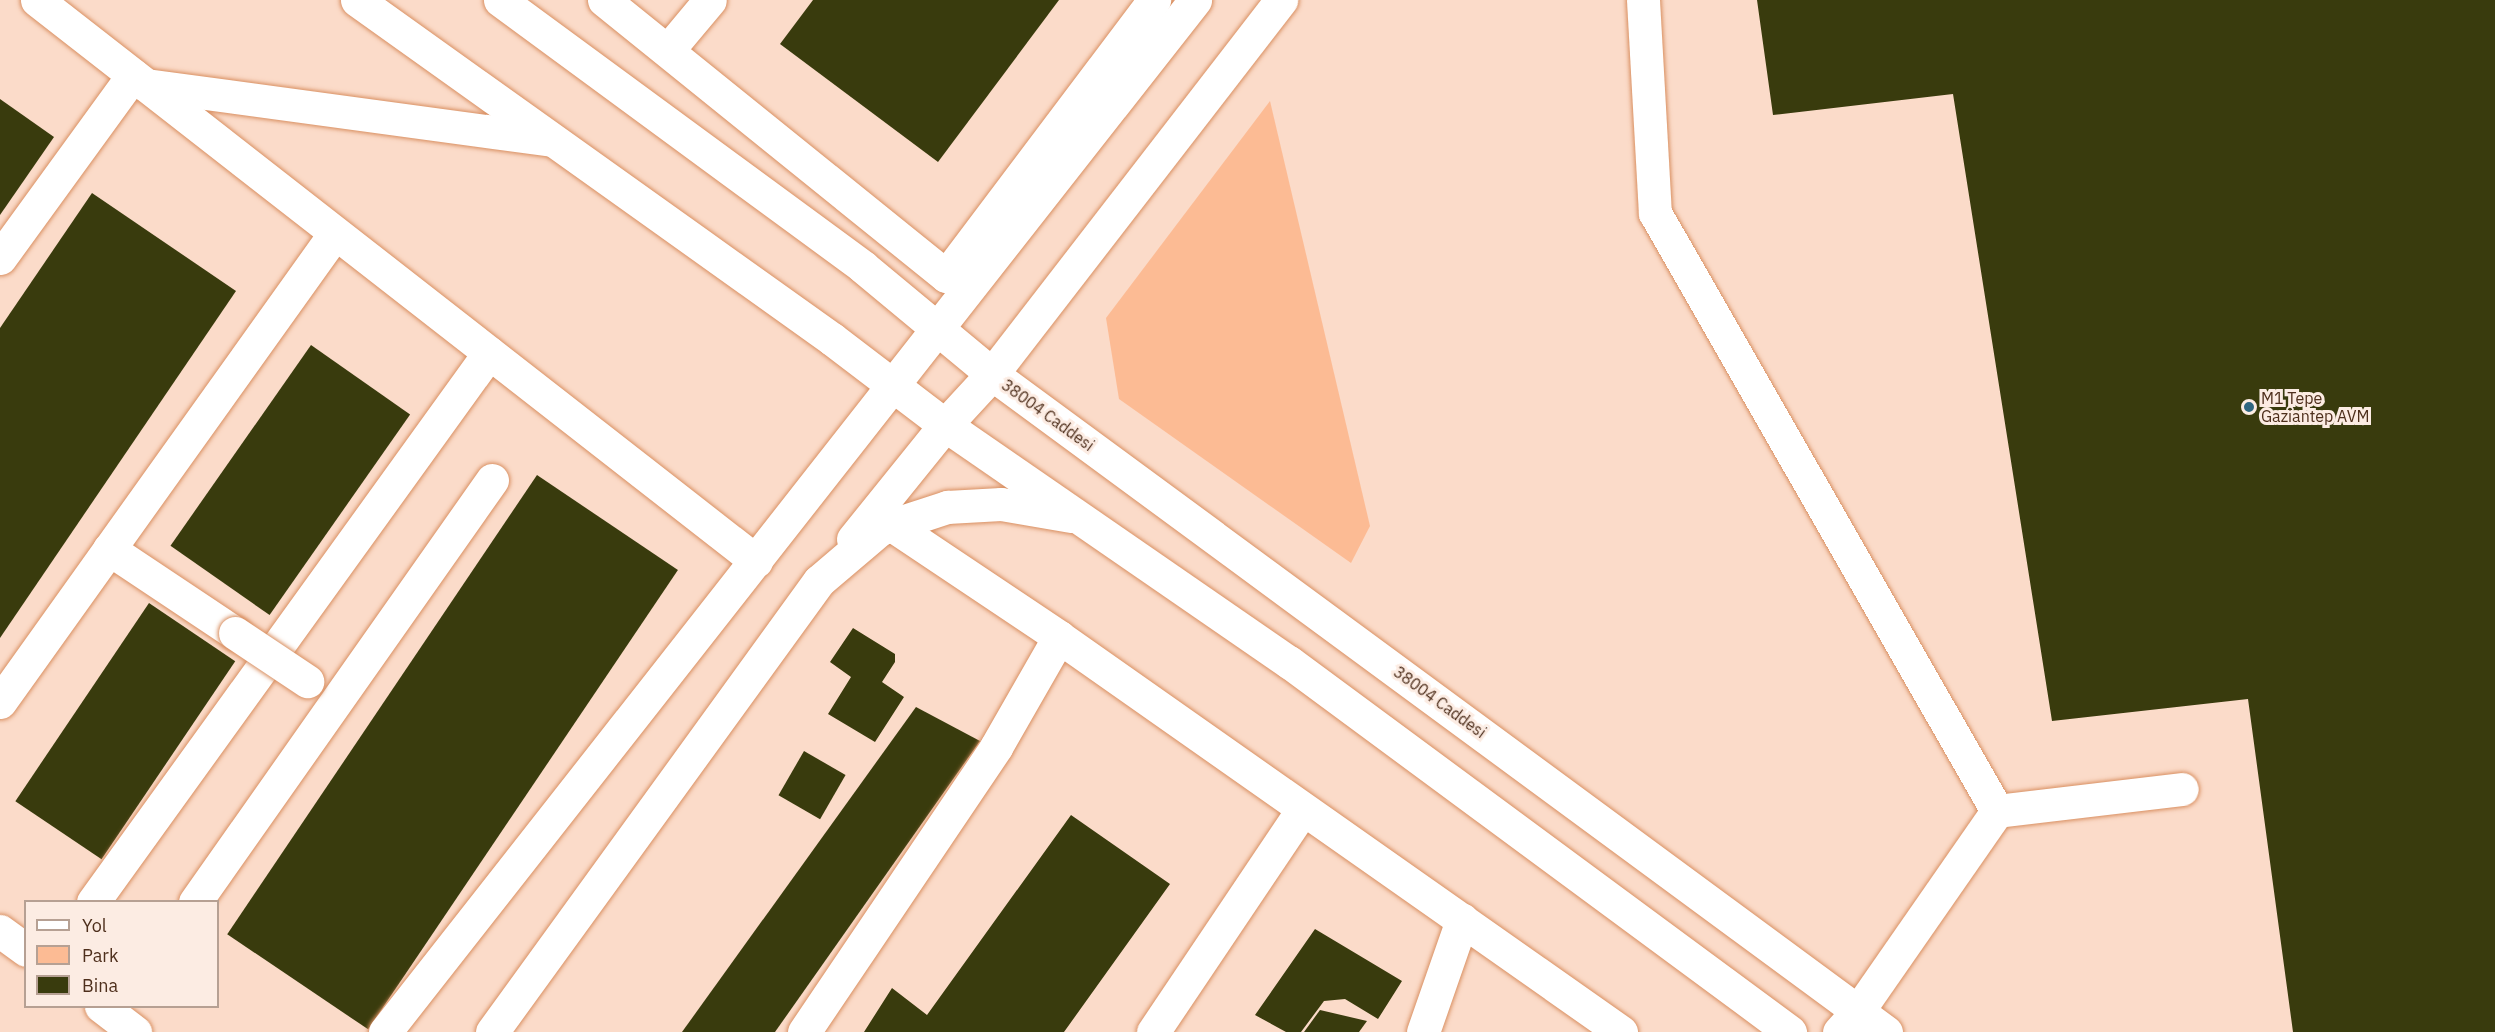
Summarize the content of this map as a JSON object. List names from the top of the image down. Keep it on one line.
{"streets":{"street":["38004 Caddesi"]},"places":["M1 Tepe Gaziantep AVM"],"legend":["Yol","Park","Bina"]}
